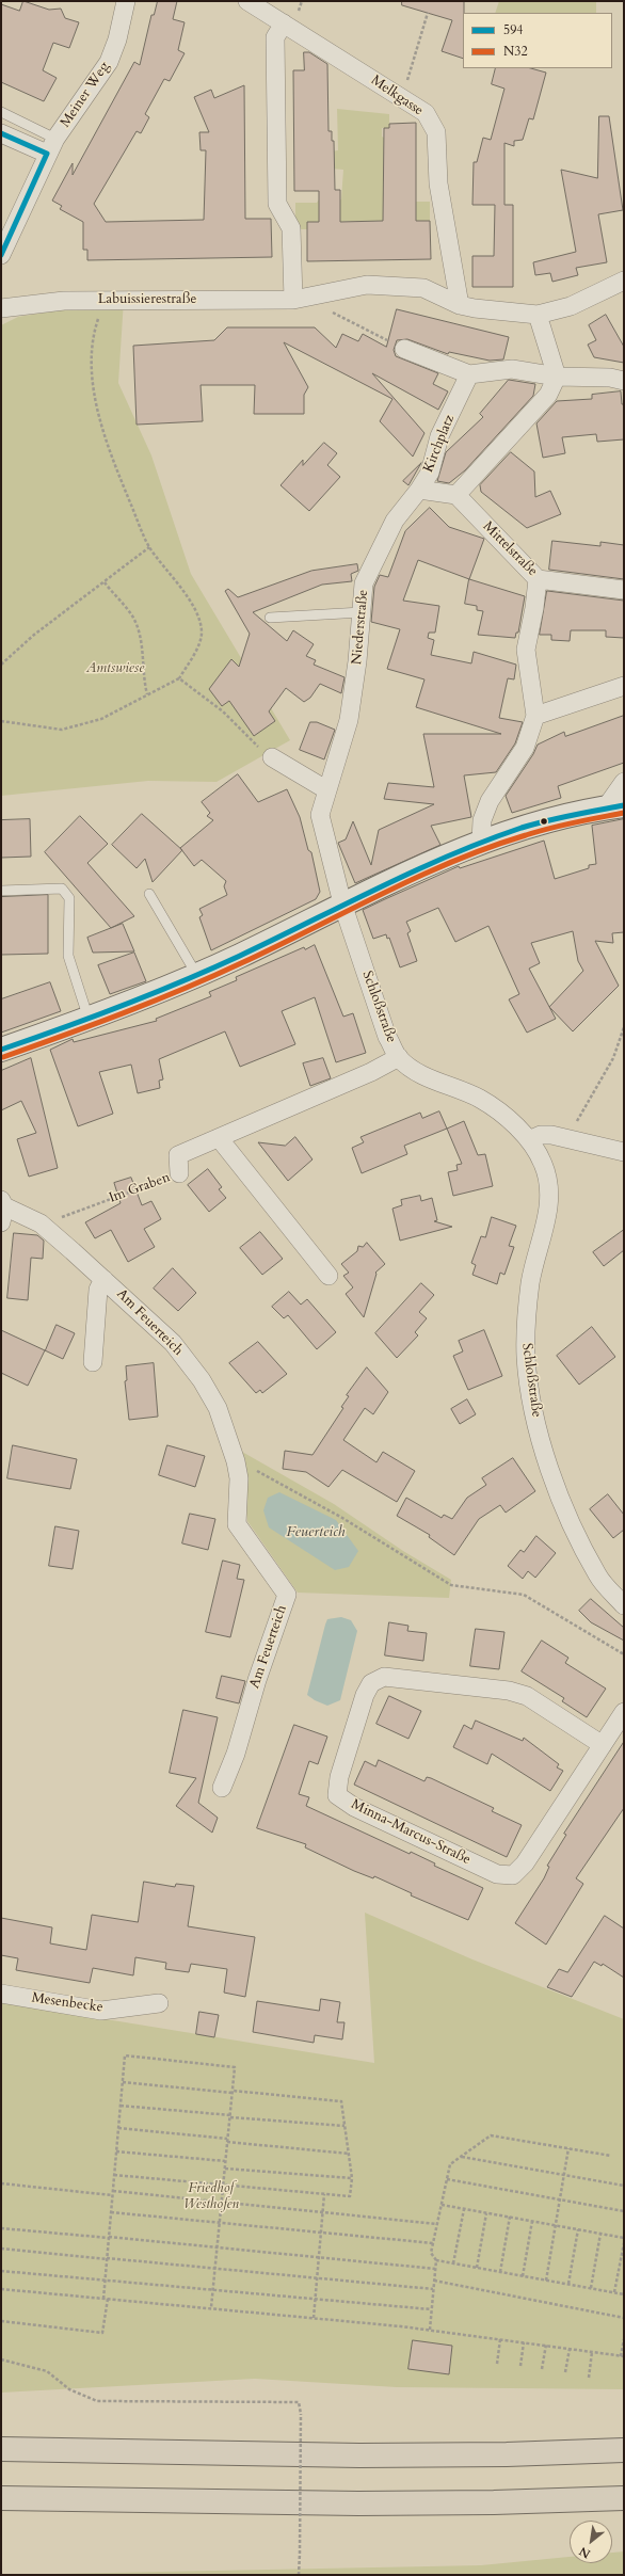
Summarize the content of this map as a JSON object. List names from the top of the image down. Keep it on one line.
{"streets":{"street":["Meiner Weg","Melkgasse","Labuissierestraße","Kirchplatz","Mittelstraße","Niederstraße","Schloßstraße","Im Graben","Am Feuerteich","Minna-Marcus-Straße","Mesenbecke"]},"crossings":[["Melkgasse","Labuissierestraße"],["Kirchplatz","Niederstraße"],["Niederstraße","Schloßstraße"],["Schloßstraße","Im Graben"],["Im Graben","Am Feuerteich"]],"water":["Feuerteich"],"parks":["Amtswiese","Friedhof Westhofen"],"lines":["transit line 594","transit line N32"],"legend":["594","N32"],"north":"bottom left"}
